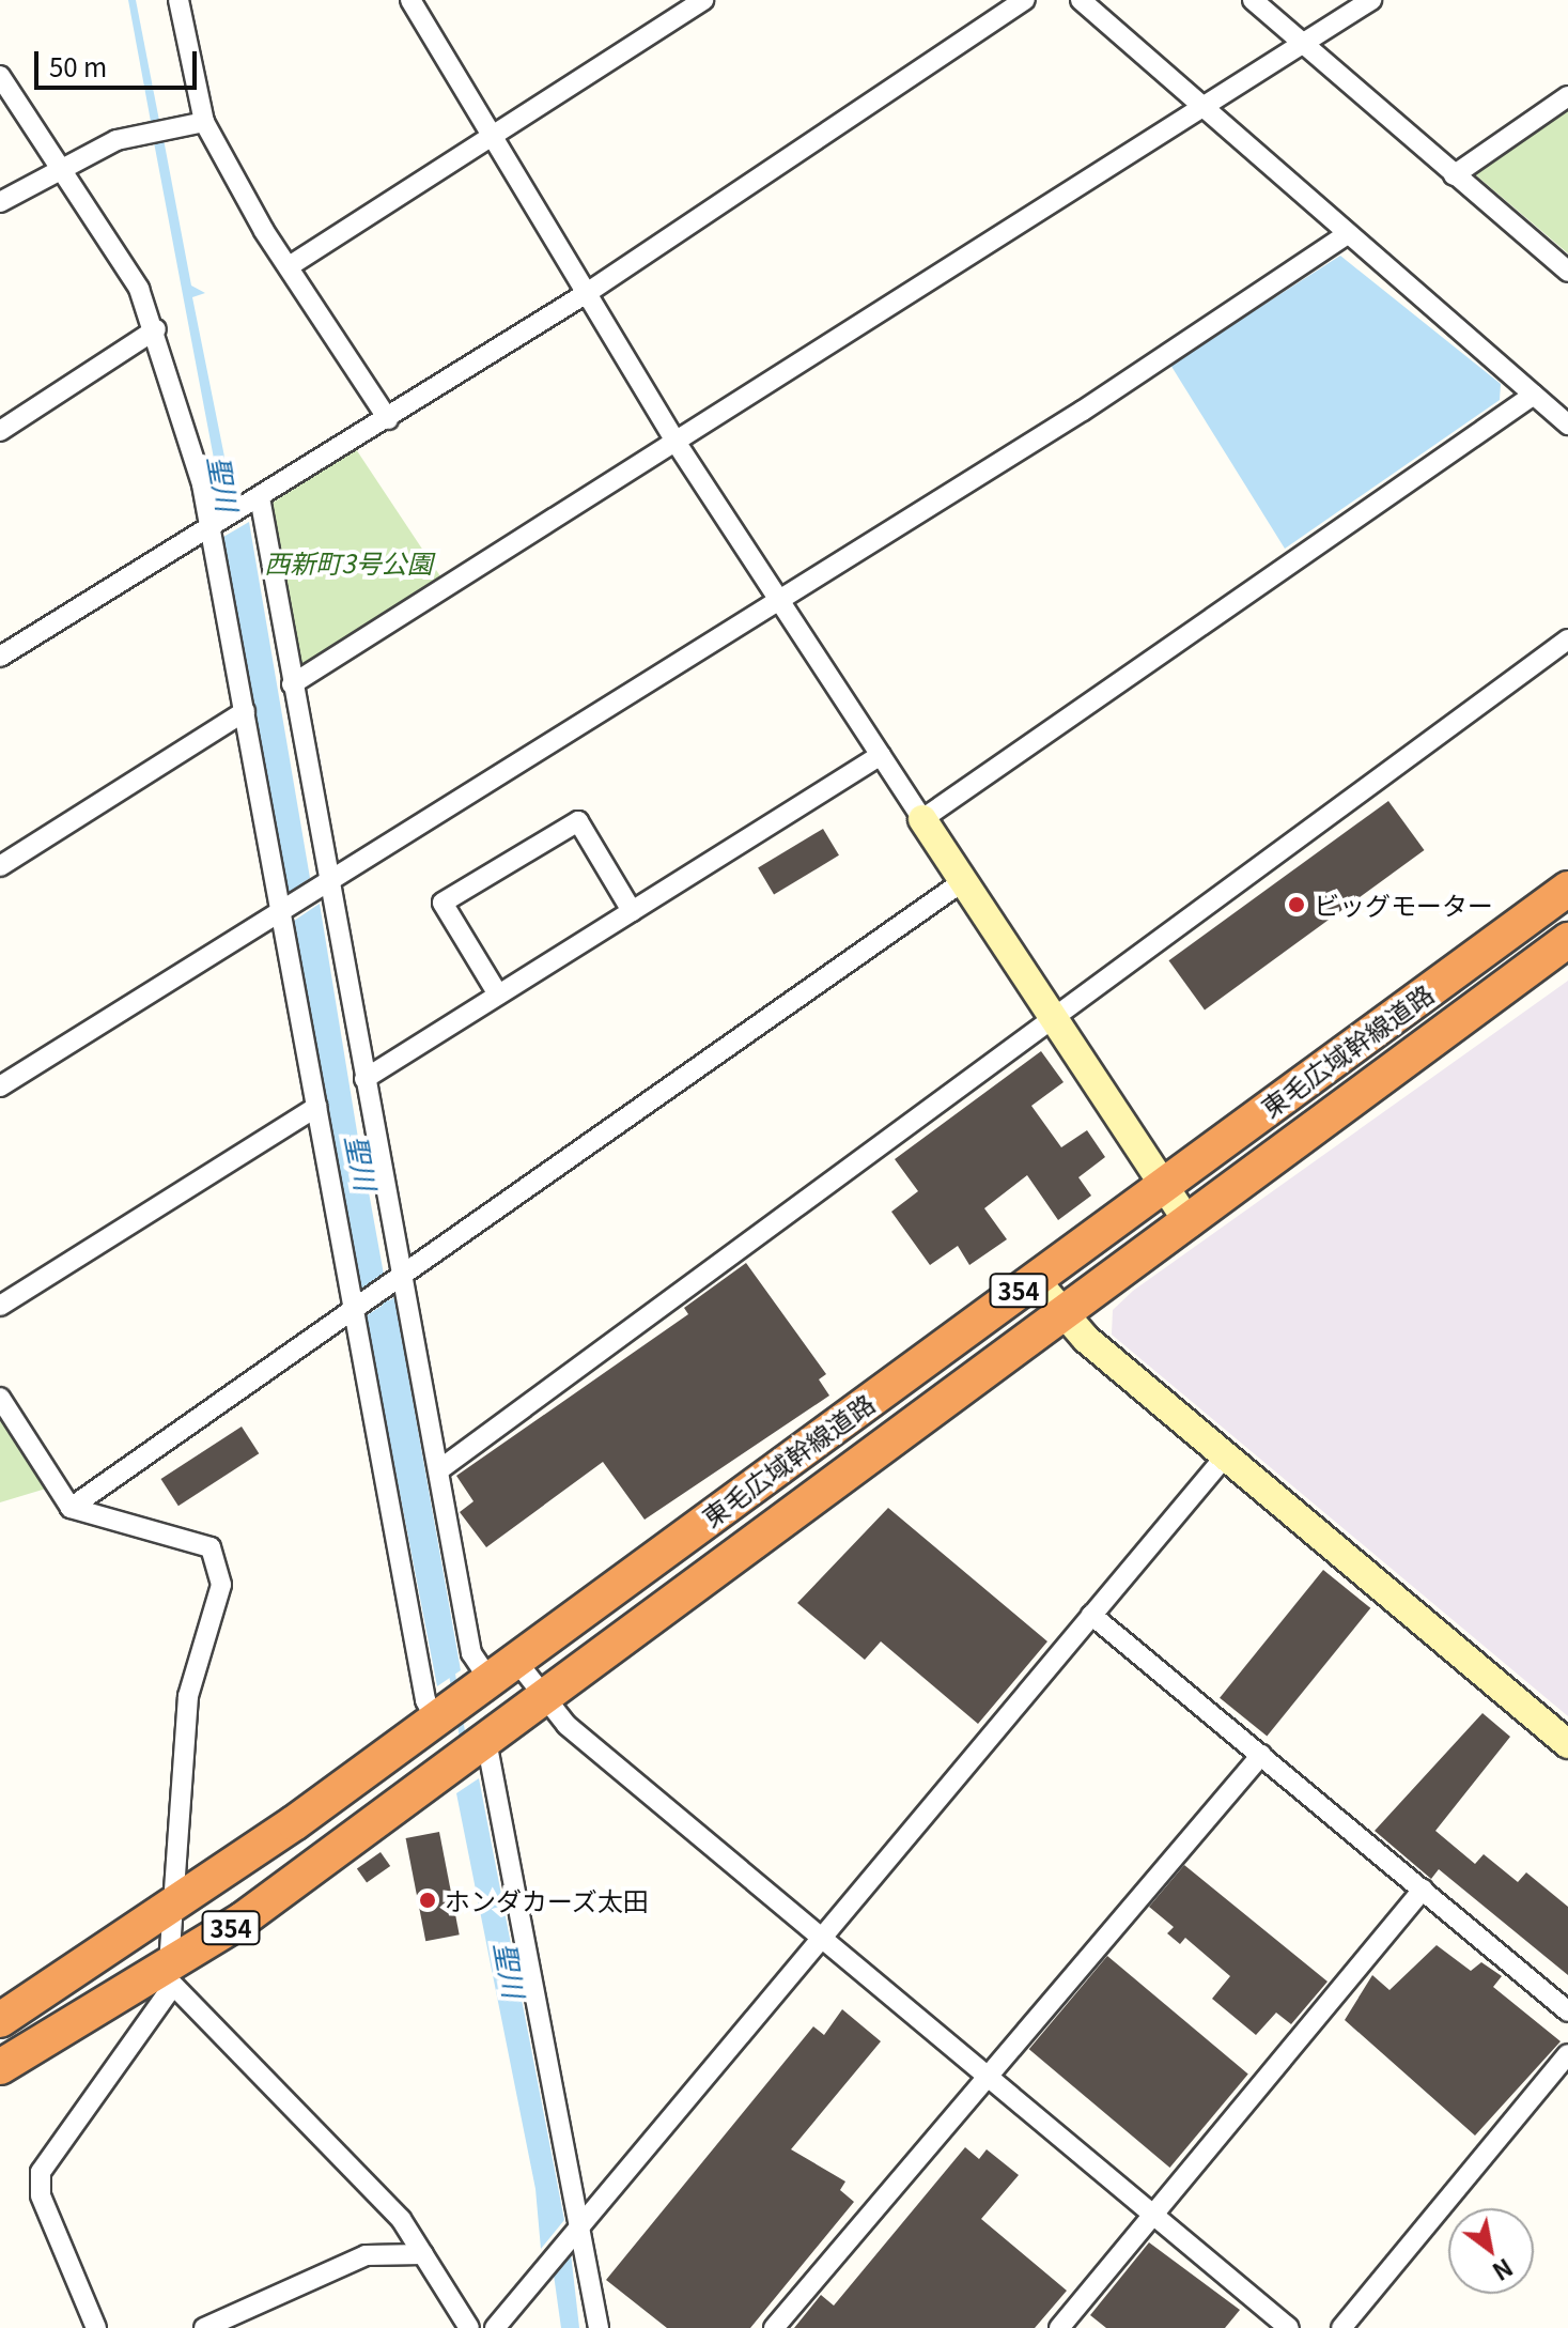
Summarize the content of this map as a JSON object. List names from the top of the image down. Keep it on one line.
{"streets":{"highway":["東毛広域幹線道路","354"]},"water":["聖川"],"parks":["西新町3号公園"],"places":["ビッグモーター","ホンダカーズ太田"],"scale_bar":"50 m","north":"bottom right"}
